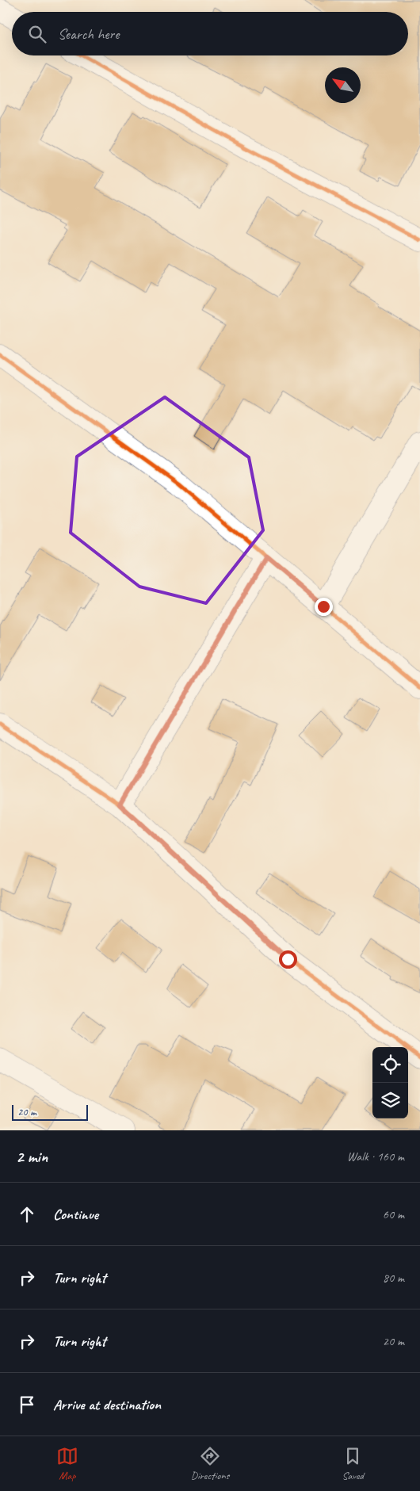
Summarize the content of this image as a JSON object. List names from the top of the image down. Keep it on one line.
{"scale_bar":"20 m","north":"top left","page":{"search":"Search here","scale":"20 m","heading":["2 min","Walk · 160 m"],"list":[["Continue","60 m"],["Turn right","80 m"],["Turn right","20 m"],"Arrive at destination"],"nav":["Map","Directions","Saved"]}}
